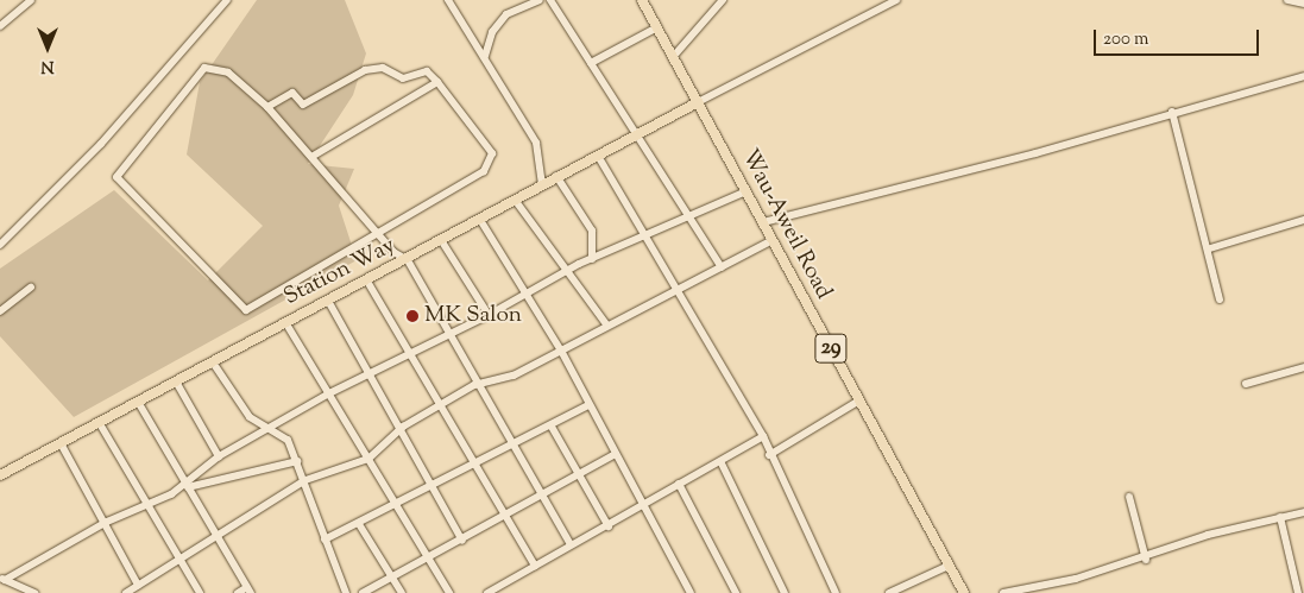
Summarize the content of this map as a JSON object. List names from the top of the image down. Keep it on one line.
{"streets":{"main road":["Wau-Aweil Road","Station Way","29"]},"crossings":[["Wau-Aweil Road","Station Way"]],"places":["MK Salon"],"scale_bar":"200 m","north":"bottom"}
